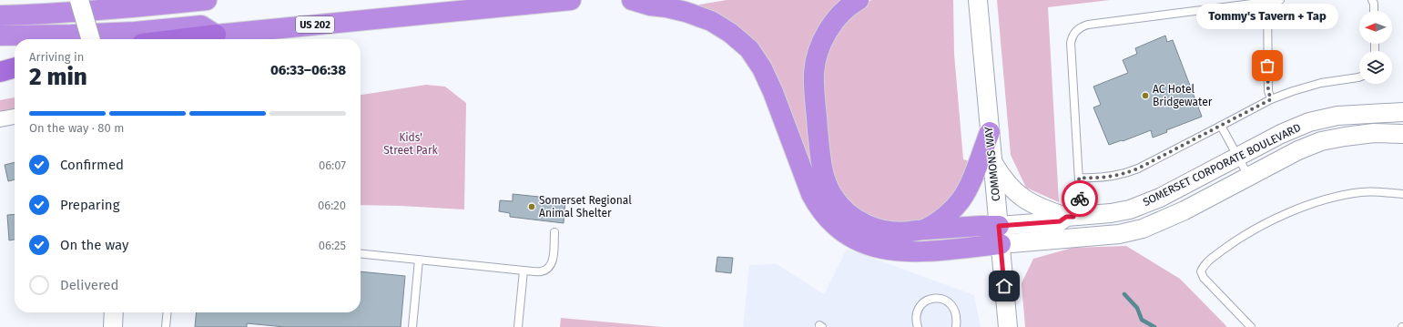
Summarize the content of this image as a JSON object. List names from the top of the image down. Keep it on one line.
{"streets":{"highway":["US 202"],"street":["COMMONS WAY","SOMERSET CORPORATE BOULEVARD"]},"crossings":[["COMMONS WAY","SOMERSET CORPORATE BOULEVARD"]],"parks":["Kids' Street Park"],"places":["Tommy's Tavern + Tap","AC Hotel Bridgewater","Somerset Regional Animal Shelter"],"north":"left","page":{"bubble":"Tommy's Tavern + Tap","heading":["2 min","Arriving in","06:33–06:38"],"bar":"On the way · 80 m","list":[["Confirmed","06:07"],["Preparing","06:20"],["On the way","06:25"],"Delivered"]}}
